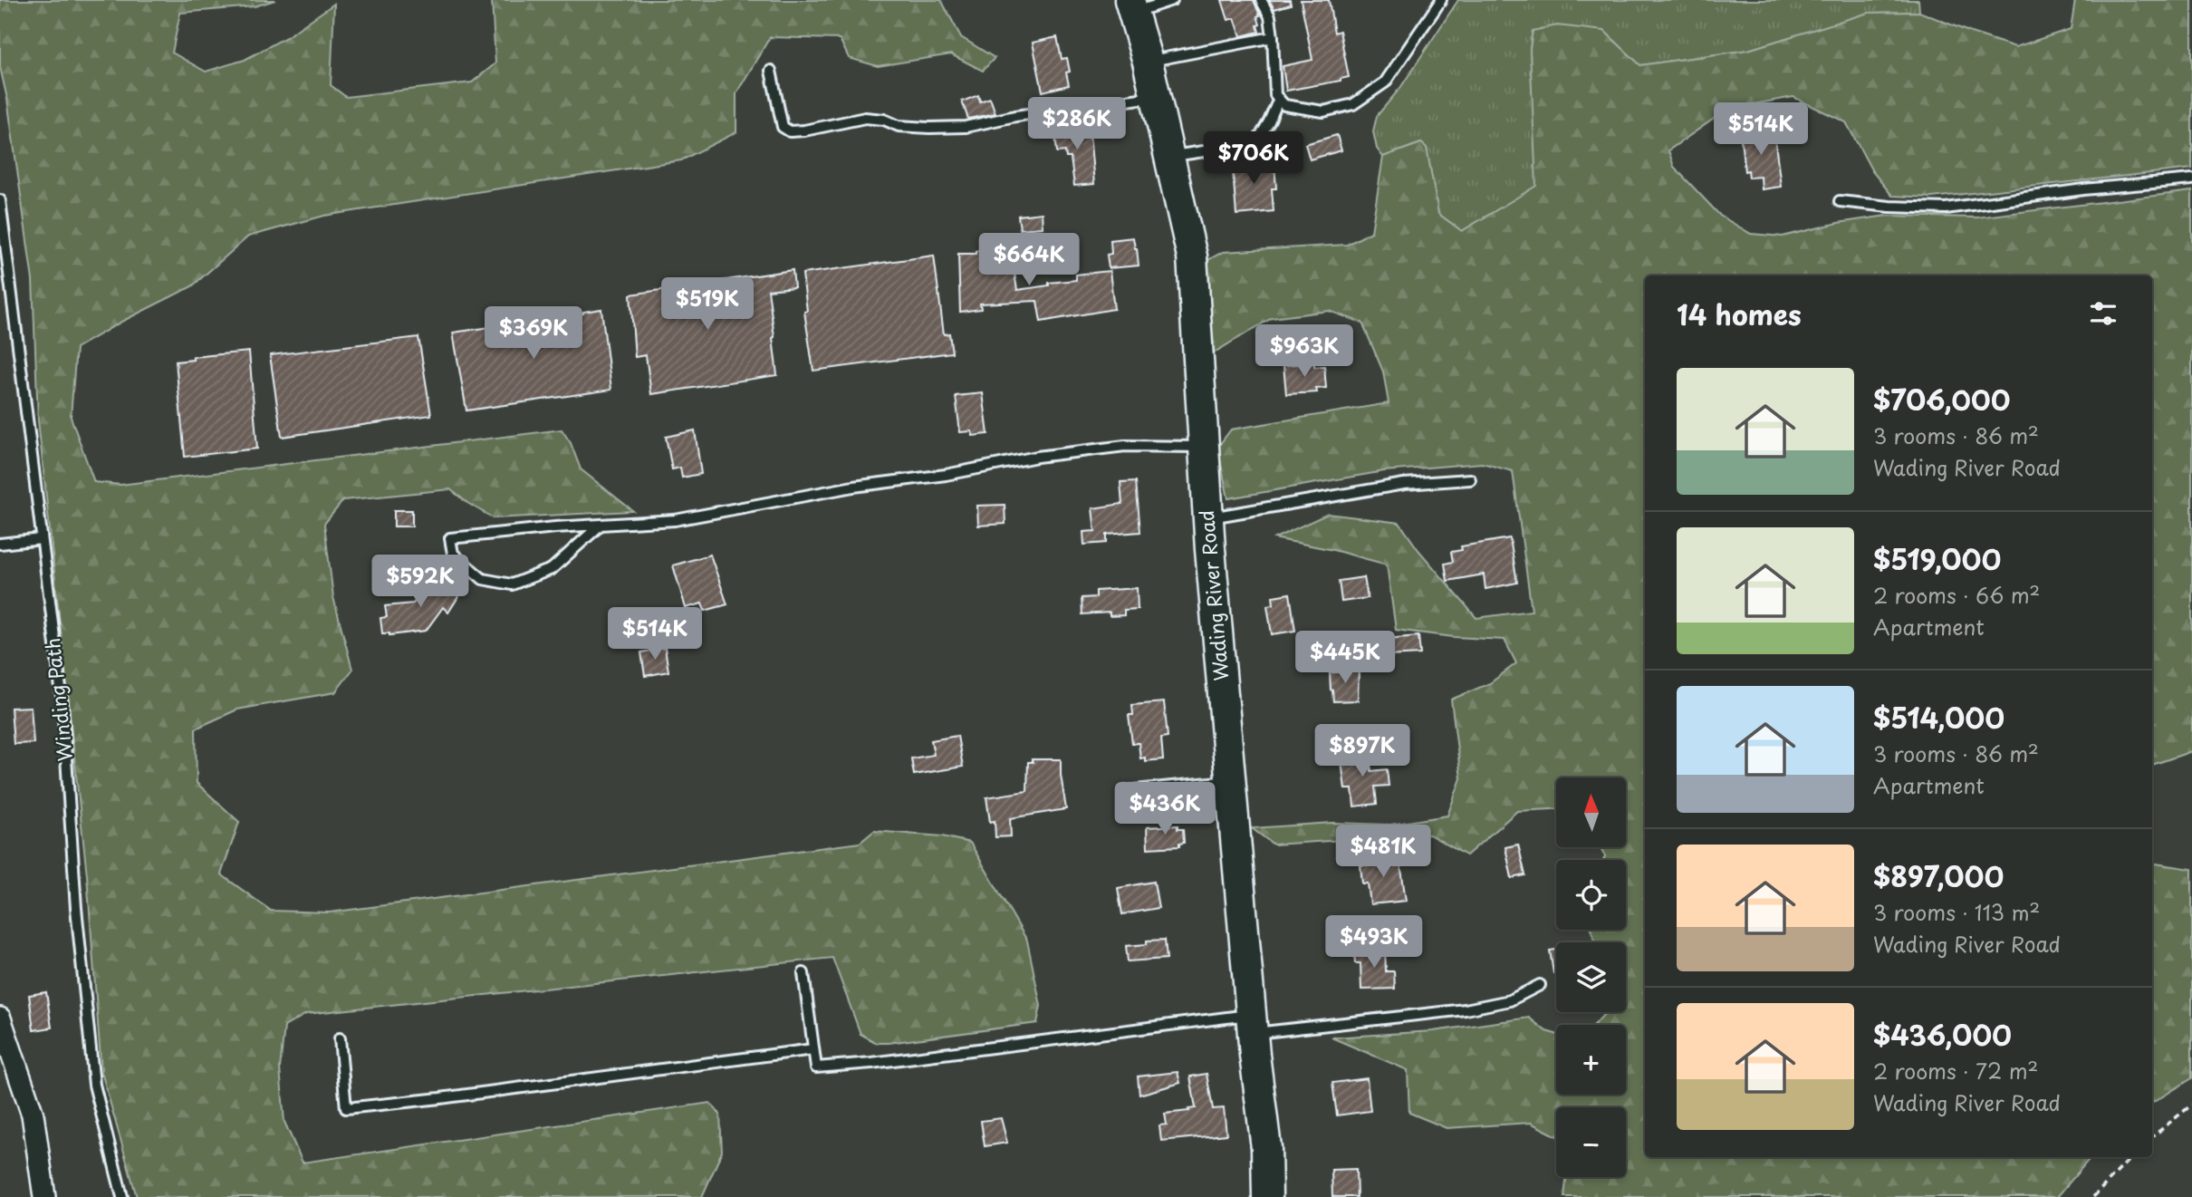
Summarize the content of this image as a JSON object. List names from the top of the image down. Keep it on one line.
{"streets":{"main road":["Wading River Road"],"lane":["Winding Path"]},"north":"top","page":{"price":["$286K","$514K","$706K","$664K","$519K","$369K","$963K","$592K","$514K","$445K","$897K","$436K","$481K","$493K"],"heading":"14 homes","list":[{"name":"$706,000","note":"3 rooms · 86 m² · Wading River Road"},{"name":"$519,000","note":"2 rooms · 66 m² · Apartment"},{"name":"$514,000","note":"3 rooms · 86 m² · Apartment"},{"name":"$897,000","note":"3 rooms · 113 m² · Wading River Road"},{"name":"$436,000","note":"2 rooms · 72 m² · Wading River Road"}],"map_buttons":["+","−"]}}
